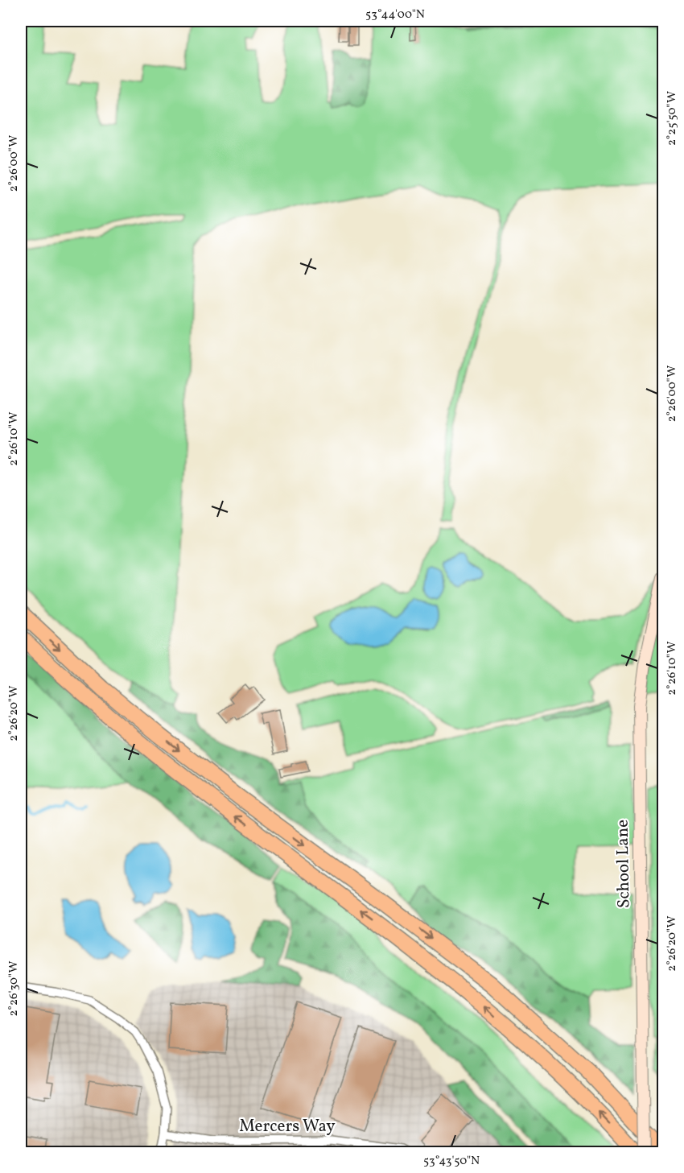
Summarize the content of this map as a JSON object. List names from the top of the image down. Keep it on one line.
{"streets":{"main road":["School Lane"],"street":["Mercers Way"]},"coordinates":["53°44'00\"N","2°25'50\"W","2°26'00\"W","2°26'10\"W","2°26'20\"W","2°26'30\"W","53°43'50\"N"]}
